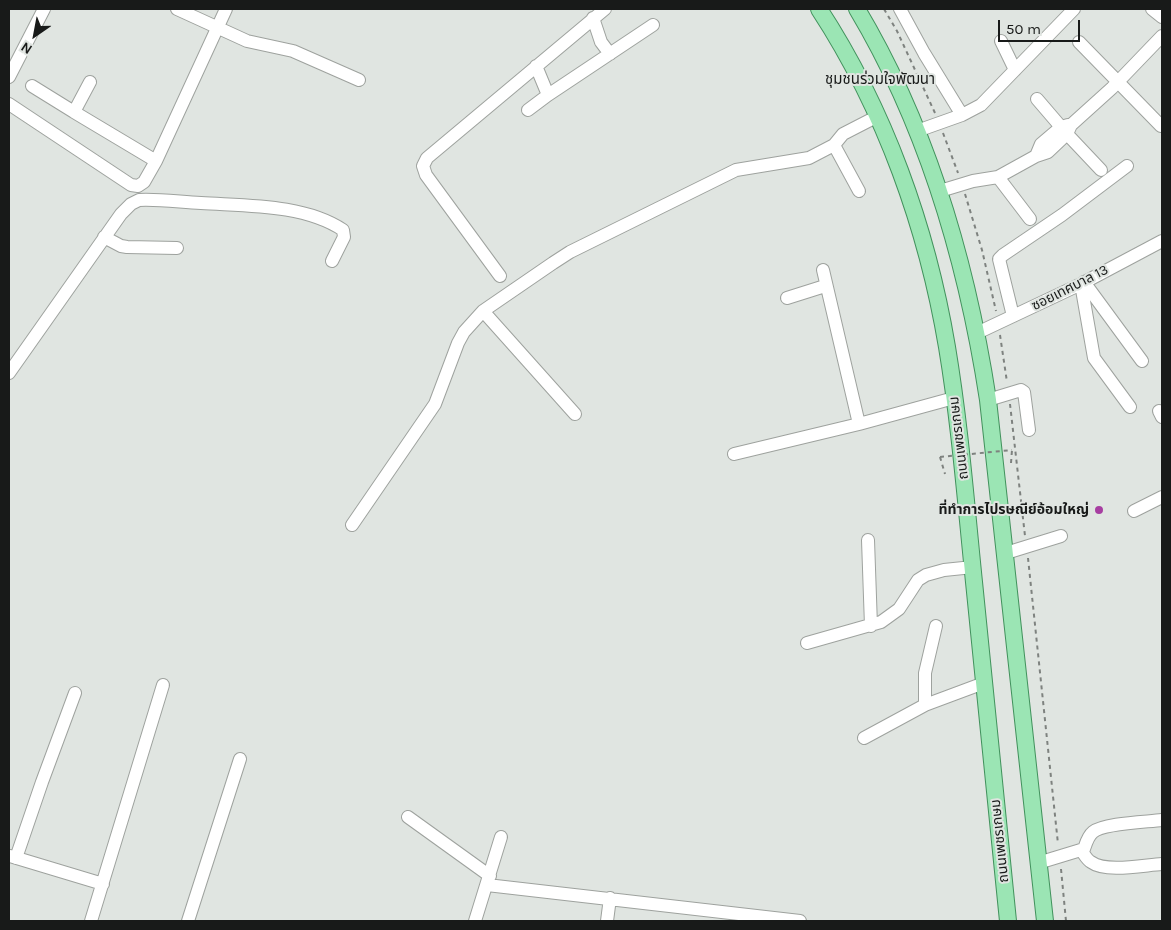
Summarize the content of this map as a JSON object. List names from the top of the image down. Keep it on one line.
{"streets":{"main road":["ถนนเพชรเกษม"],"street":["ซอยเทศบาล 13"]},"districts":["ชุมชนร่วมใจพัฒนา"],"places":["ที่ทำการไปรษณีย์อ้อมใหญ่"],"scale_bar":"50 m","north":"bottom left"}
